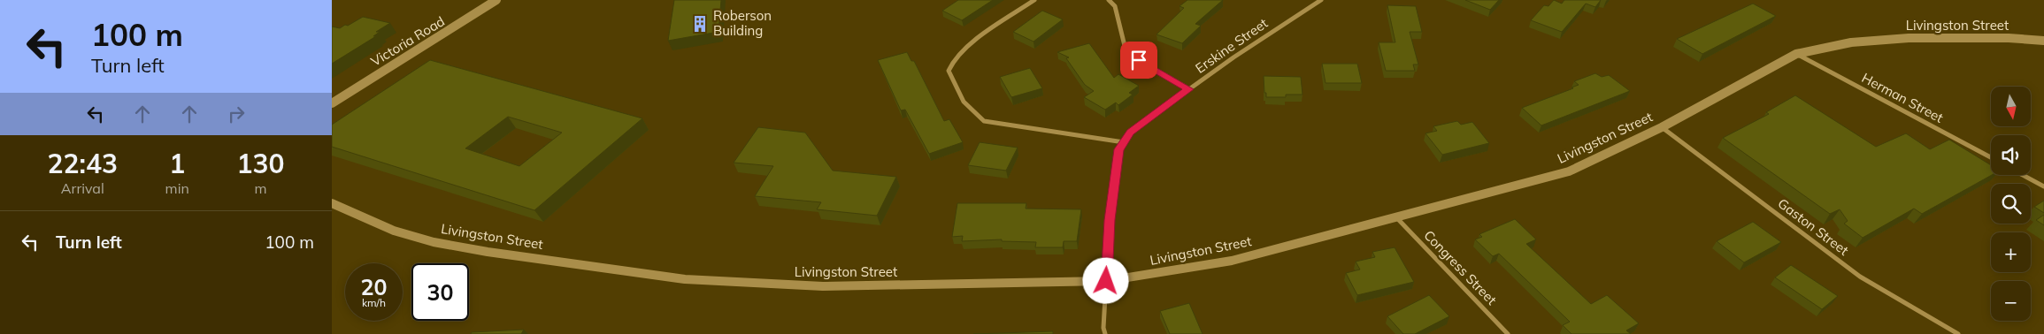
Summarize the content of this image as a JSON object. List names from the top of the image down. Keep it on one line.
{"streets":{"street":["Livingston Street","Victoria Road","Erskine Street","Herman Street","Gaston Street","Congress Street"]},"crossings":[["Livingston Street","Erskine Street"],["Livingston Street","Herman Street"],["Livingston Street","Gaston Street"],["Livingston Street","Congress Street"]],"places":{"building":["Roberson Building"]},"north":"bottom","page":{"turn":["100 m","Turn left"],"map_buttons":["+","−"],"eta":["22:43","Arrival","1","min","130","m"],"list":[{"name":"Turn left","value":"100 m"}],"speed":"20 km/h","limit":"30"}}
